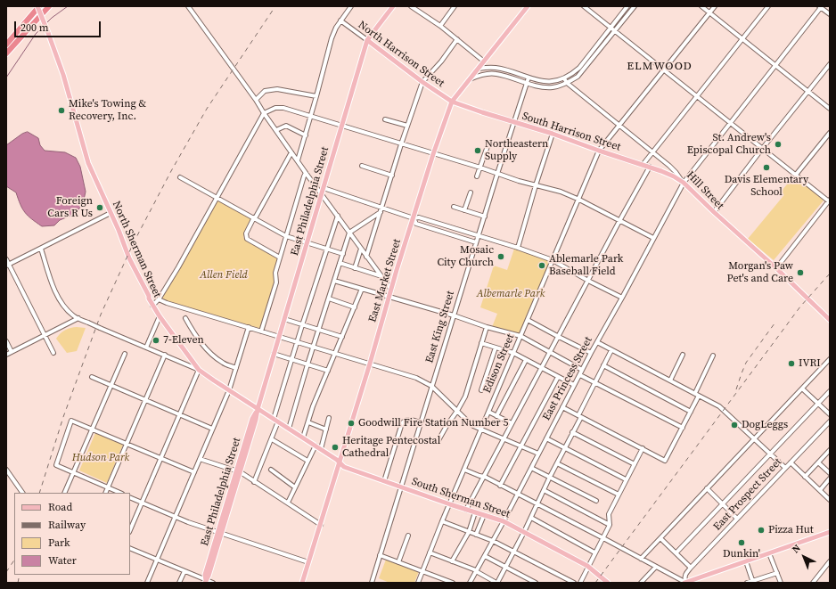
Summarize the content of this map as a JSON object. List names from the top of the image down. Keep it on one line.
{"streets":{"main road":["North Harrison Street","South Harrison Street","Hill Street","East Philadelphia Street","North Sherman Street","East Market Street","South Sherman Street"],"street":["East King Street","Edison Street","East Princess Street","East Prospect Street"]},"crossings":[["North Harrison Street","South Harrison Street"],["North Harrison Street","East Philadelphia Street"],["North Harrison Street","East Market Street"],["South Harrison Street","Hill Street"],["South Harrison Street","East Market Street"],["South Harrison Street","East King Street"],["South Harrison Street","Edison Street"],["South Harrison Street","East Princess Street"],["Hill Street","Edison Street"],["Hill Street","East Princess Street"],["East Philadelphia Street","North Sherman Street"],["North Sherman Street","East Market Street"],["North Sherman Street","South Sherman Street"],["East Market Street","South Sherman Street"],["East King Street","South Sherman Street"],["Edison Street","South Sherman Street"],["East Princess Street","South Sherman Street"]],"districts":["ELMWOOD"],"parks":["Allen Field","Albemarle Park","Hudson Park"],"places":["Mike's Towing & Recovery, Inc.","St. Andrew's Episcopal Church","Northeastern Supply","Davis Elementary School","Foreign Cars R Us","Mosaic City Church","Ablemarle Park Baseball Field","Morgan's Paw Pet's and Care","7-Eleven","IVRI","Goodwill Fire Station Number 5","DogLeggs","Heritage Pentecostal Cathedral","Pizza Hut","Dunkin'"],"legend":["Road","Railway","Park","Water"],"scale_bar":"200 m","north":"top left"}
